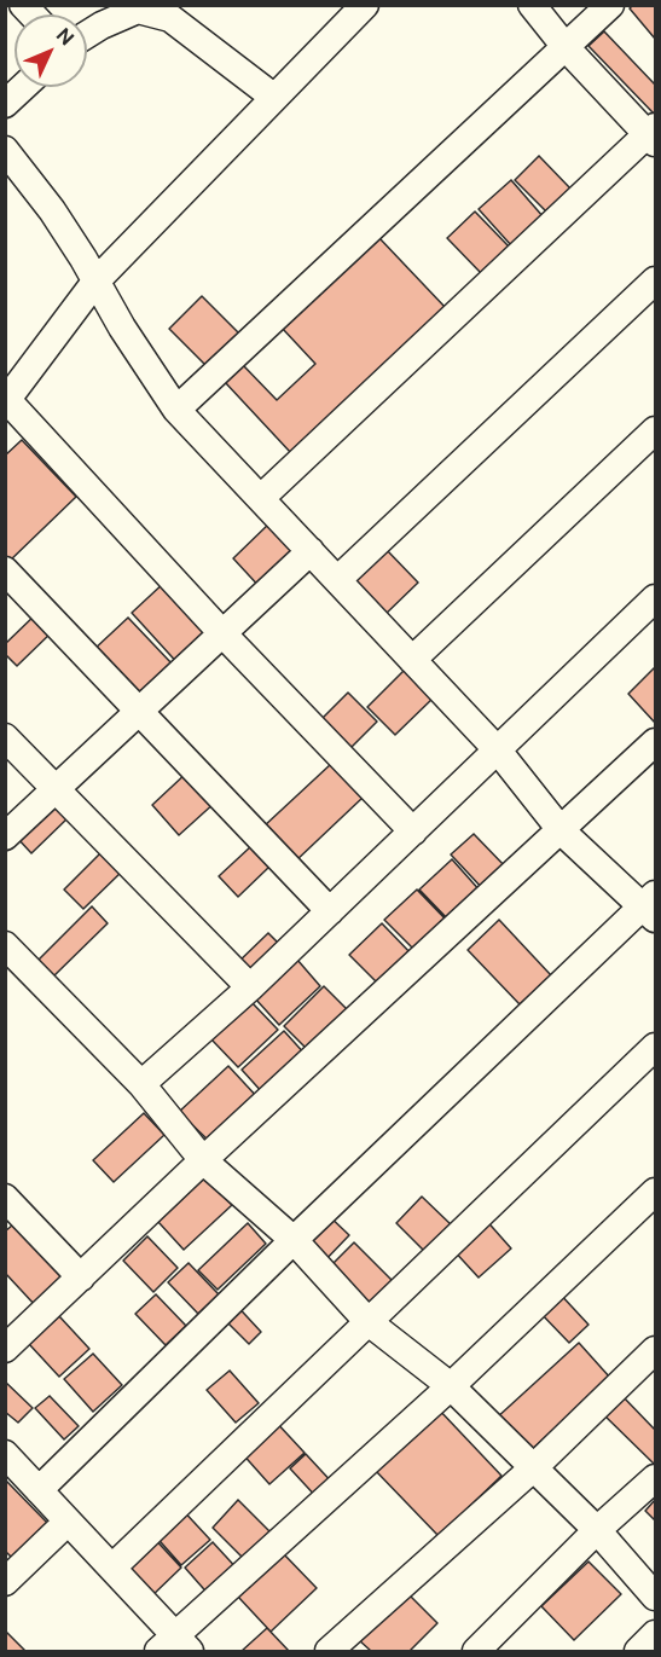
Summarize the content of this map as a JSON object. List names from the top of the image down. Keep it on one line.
{"north":"top right"}
